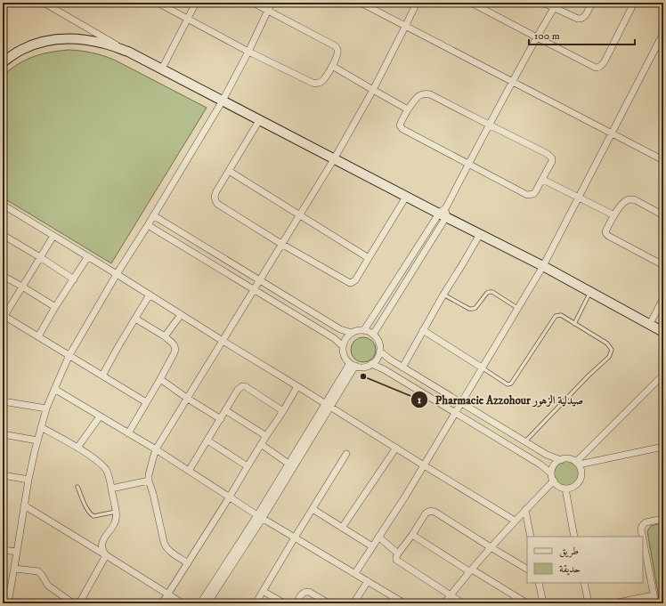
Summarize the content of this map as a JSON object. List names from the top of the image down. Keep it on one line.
{"places":["Pharmacie Azzohour صيدلية الزهور"],"legend":["طريق","حديقة"],"scale_bar":"100 m"}
